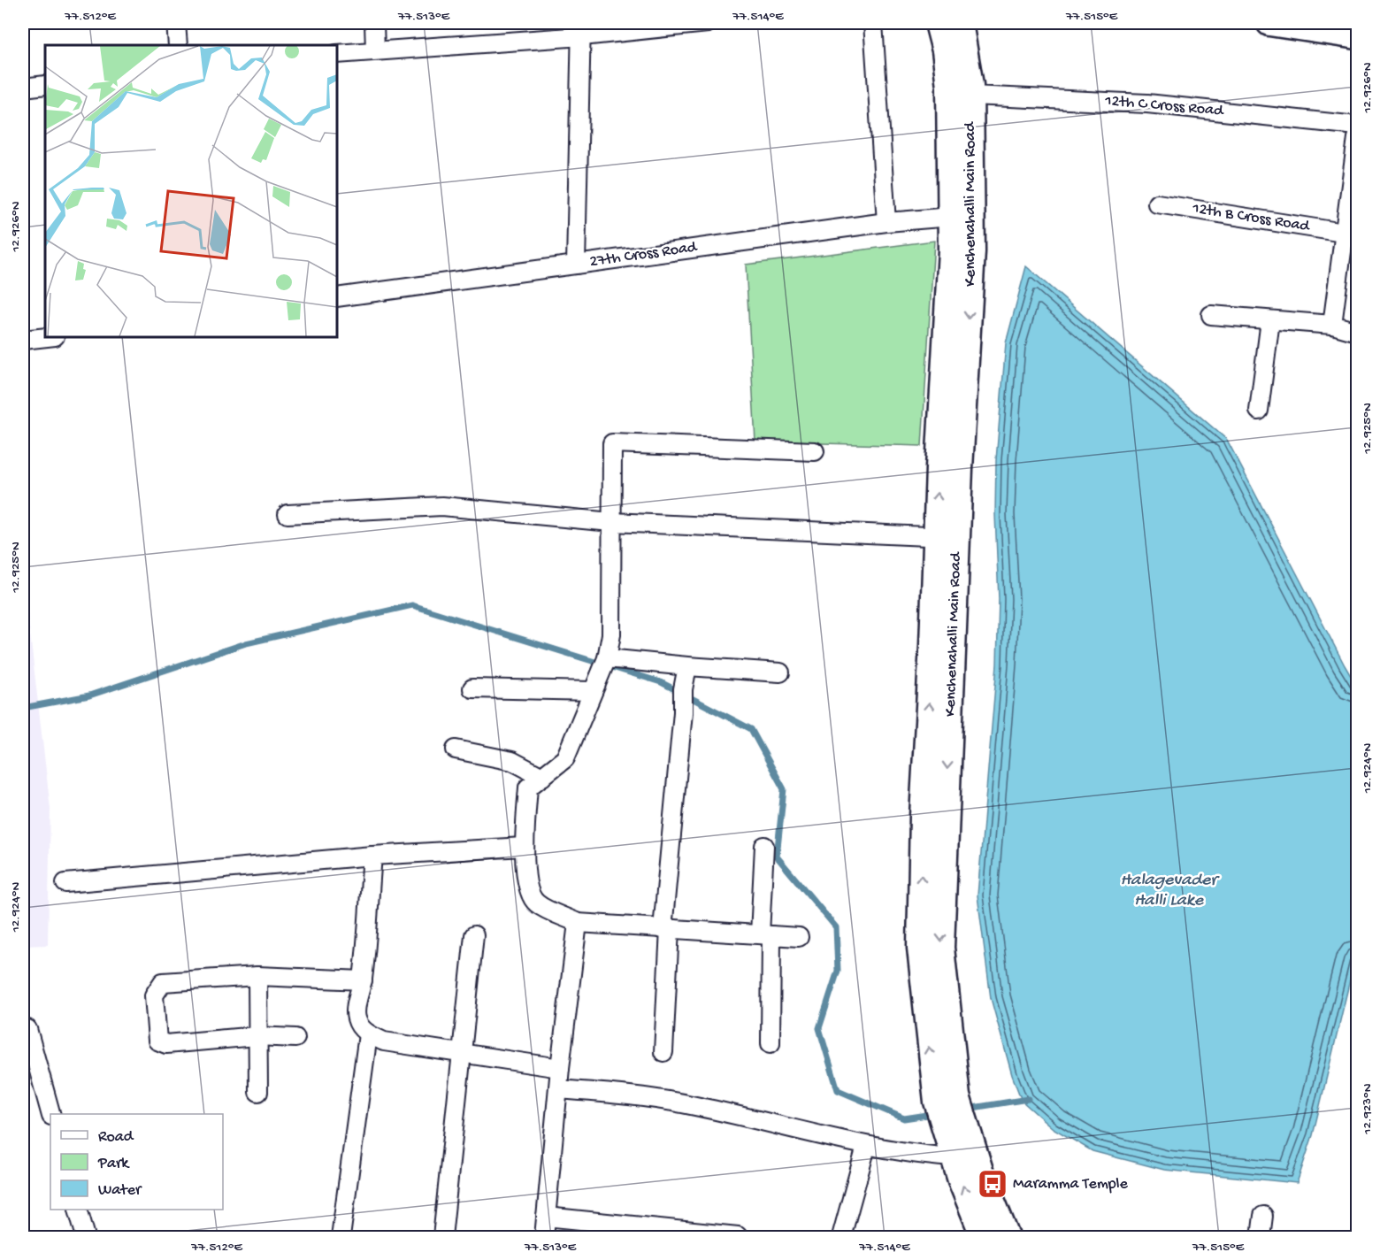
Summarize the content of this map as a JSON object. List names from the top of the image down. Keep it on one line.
{"streets":{"main road":["Kenchenahalli Main Road"],"street":["12th C Cross Road","12th B Cross Road","27th Cross Road"]},"crossings":[["12th C Cross Road","Kenchenahalli Main Road"],["Kenchenahalli Main Road","27th Cross Road"]],"water":["Halagevader Halli Lake"],"places":{"bus stop":["Maramma Temple"]},"legend":["Road","Park","Water"],"coordinates":["77.512°E","77.513°E","77.514°E","77.515°E","12.926°N","12.925°N","12.924°N","12.923°N"]}
